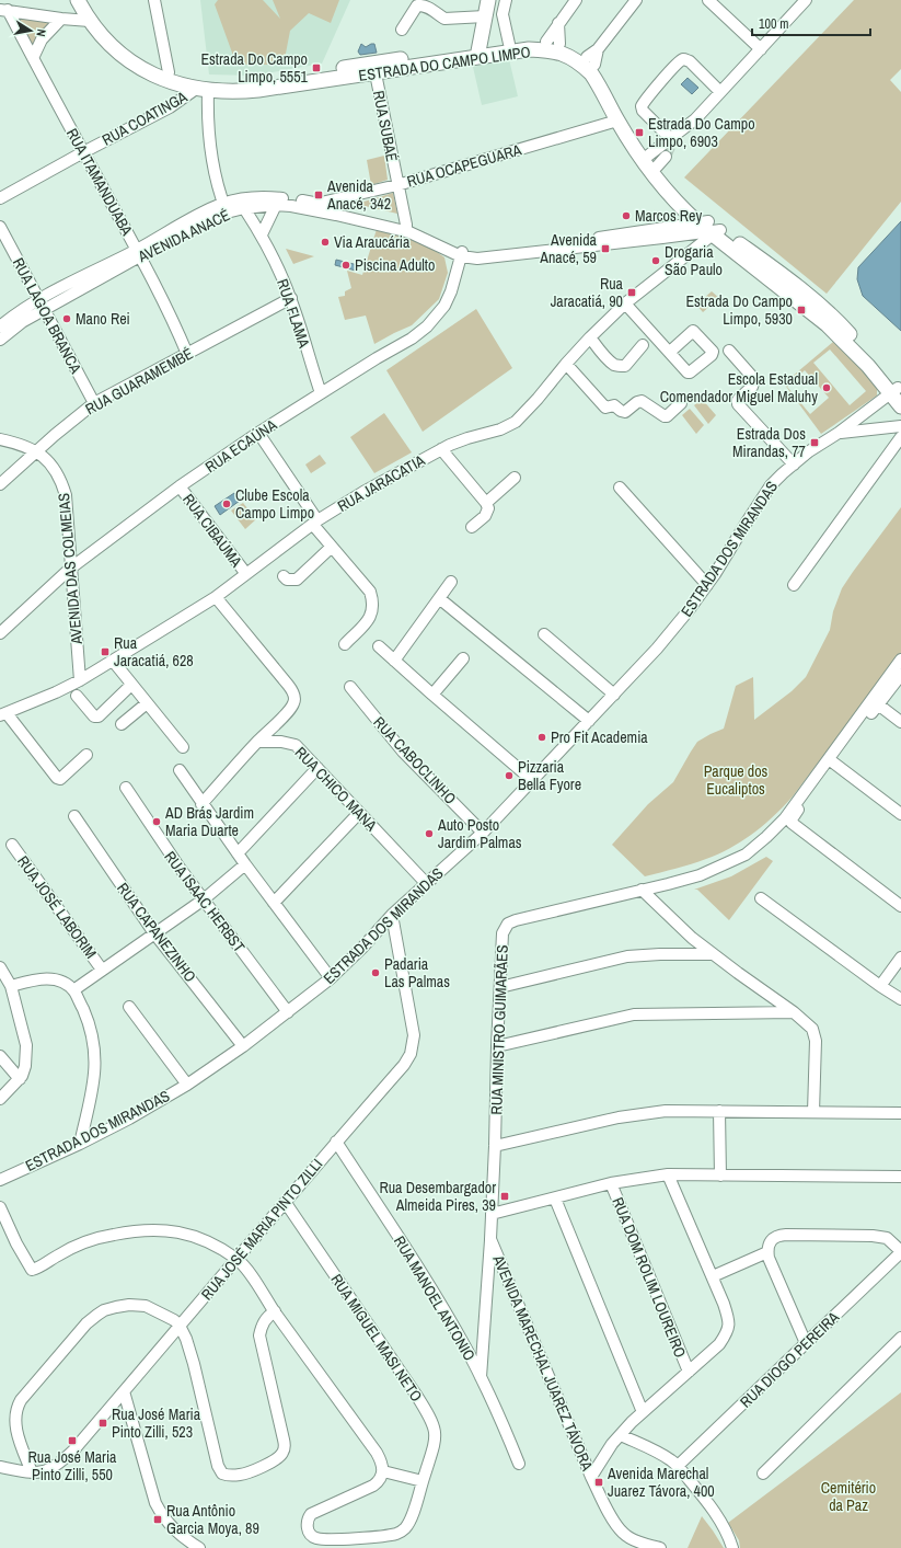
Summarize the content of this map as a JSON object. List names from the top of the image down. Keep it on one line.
{"streets":{"main road":["ESTRADA DO CAMPO LIMPO"],"street":["RUA COATINGA","RUA SUBAÉ","RUA OCAPEGUARA","RUA ITAMANDUABA","AVENIDA ANACÉ","RUA FLAMA","RUA LAGOA BRANCA","RUA GUARAMEMBÉ","RUA ECAÚNA","RUA JARACATIA","RUA CIBAÚMA","ESTRADA DOS MIRANDAS","AVENIDA DAS COLMEIAS","RUA CABOCLINHO","RUA CHICO MANA","RUA ISAAC HERBST","RUA JOSÉ LABORIM","RUA CAPANEZINHO","RUA MINISTRO GUIMARÃES","RUA JOSÉ MARIA PINTO ZILLI","RUA DOM ROLIM LOUREIRO","RUA MANOEL ANTONIO","RUA MIGUEL MASI NETO","RUA DIOGO PEREIRA","AVENIDA MARECHAL JUAREZ TÁVORA"]},"crossings":[["ESTRADA DO CAMPO LIMPO","RUA COATINGA"],["ESTRADA DO CAMPO LIMPO","RUA SUBAÉ"],["ESTRADA DO CAMPO LIMPO","RUA OCAPEGUARA"],["ESTRADA DO CAMPO LIMPO","AVENIDA ANACÉ"],["ESTRADA DO CAMPO LIMPO","RUA JARACATIA"],["ESTRADA DO CAMPO LIMPO","ESTRADA DOS MIRANDAS"],["RUA COATINGA","RUA ITAMANDUABA"],["RUA SUBAÉ","RUA OCAPEGUARA"],["RUA SUBAÉ","AVENIDA ANACÉ"],["RUA OCAPEGUARA","AVENIDA ANACÉ"],["RUA ITAMANDUABA","AVENIDA ANACÉ"],["RUA ITAMANDUABA","RUA GUARAMEMBÉ"],["AVENIDA ANACÉ","RUA FLAMA"],["AVENIDA ANACÉ","RUA LAGOA BRANCA"],["AVENIDA ANACÉ","RUA ECAÚNA"],["AVENIDA ANACÉ","RUA JARACATIA"],["RUA FLAMA","RUA GUARAMEMBÉ"],["RUA FLAMA","RUA ECAÚNA"],["RUA LAGOA BRANCA","RUA GUARAMEMBÉ"],["RUA GUARAMEMBÉ","AVENIDA DAS COLMEIAS"],["RUA ECAÚNA","RUA CIBAÚMA"],["RUA ECAÚNA","AVENIDA DAS COLMEIAS"],["RUA JARACATIA","RUA CIBAÚMA"],["RUA JARACATIA","AVENIDA DAS COLMEIAS"],["ESTRADA DOS MIRANDAS","RUA CABOCLINHO"],["ESTRADA DOS MIRANDAS","RUA CHICO MANA"],["ESTRADA DOS MIRANDAS","RUA ISAAC HERBST"],["ESTRADA DOS MIRANDAS","RUA CAPANEZINHO"],["ESTRADA DOS MIRANDAS","RUA JOSÉ MARIA PINTO ZILLI"],["RUA MINISTRO GUIMARÃES","AVENIDA MARECHAL JUAREZ TÁVORA"],["RUA JOSÉ MARIA PINTO ZILLI","RUA MANOEL ANTONIO"],["RUA JOSÉ MARIA PINTO ZILLI","RUA MIGUEL MASI NETO"]],"parks":["Parque dos Eucaliptos","Cemitério da Paz"],"places":{"transit":["Estrada Do Campo Limpo, 5551","Estrada Do Campo Limpo, 6903","Avenida Anacé, 342","Avenida Anacé, 59","Rua Jaracatiá, 90","Estrada Do Campo Limpo, 5930","Estrada Dos Mirandas, 77","Rua Jaracatiá, 628","Rua Desembargador Almeida Pires, 39","Rua José Maria Pinto Zilli, 523","Rua José Maria Pinto Zilli, 550","Avenida Marechal Juarez Távora, 400","Rua Antônio Garcia Moya, 89"],"other":["Marcos Rey","Via Araucária","Drogaria São Paulo","Piscina Adulto","Mano Rei","Escola Estadual Comendador Miguel Maluhy","Clube Escola Campo Limpo","Pro Fit Academia","Pizzaria Bella Fyore","AD Brás Jardim Maria Duarte","Auto Posto Jardim Palmas","Padaria Las Palmas"]},"scale_bar":"100 m","north":"right"}
